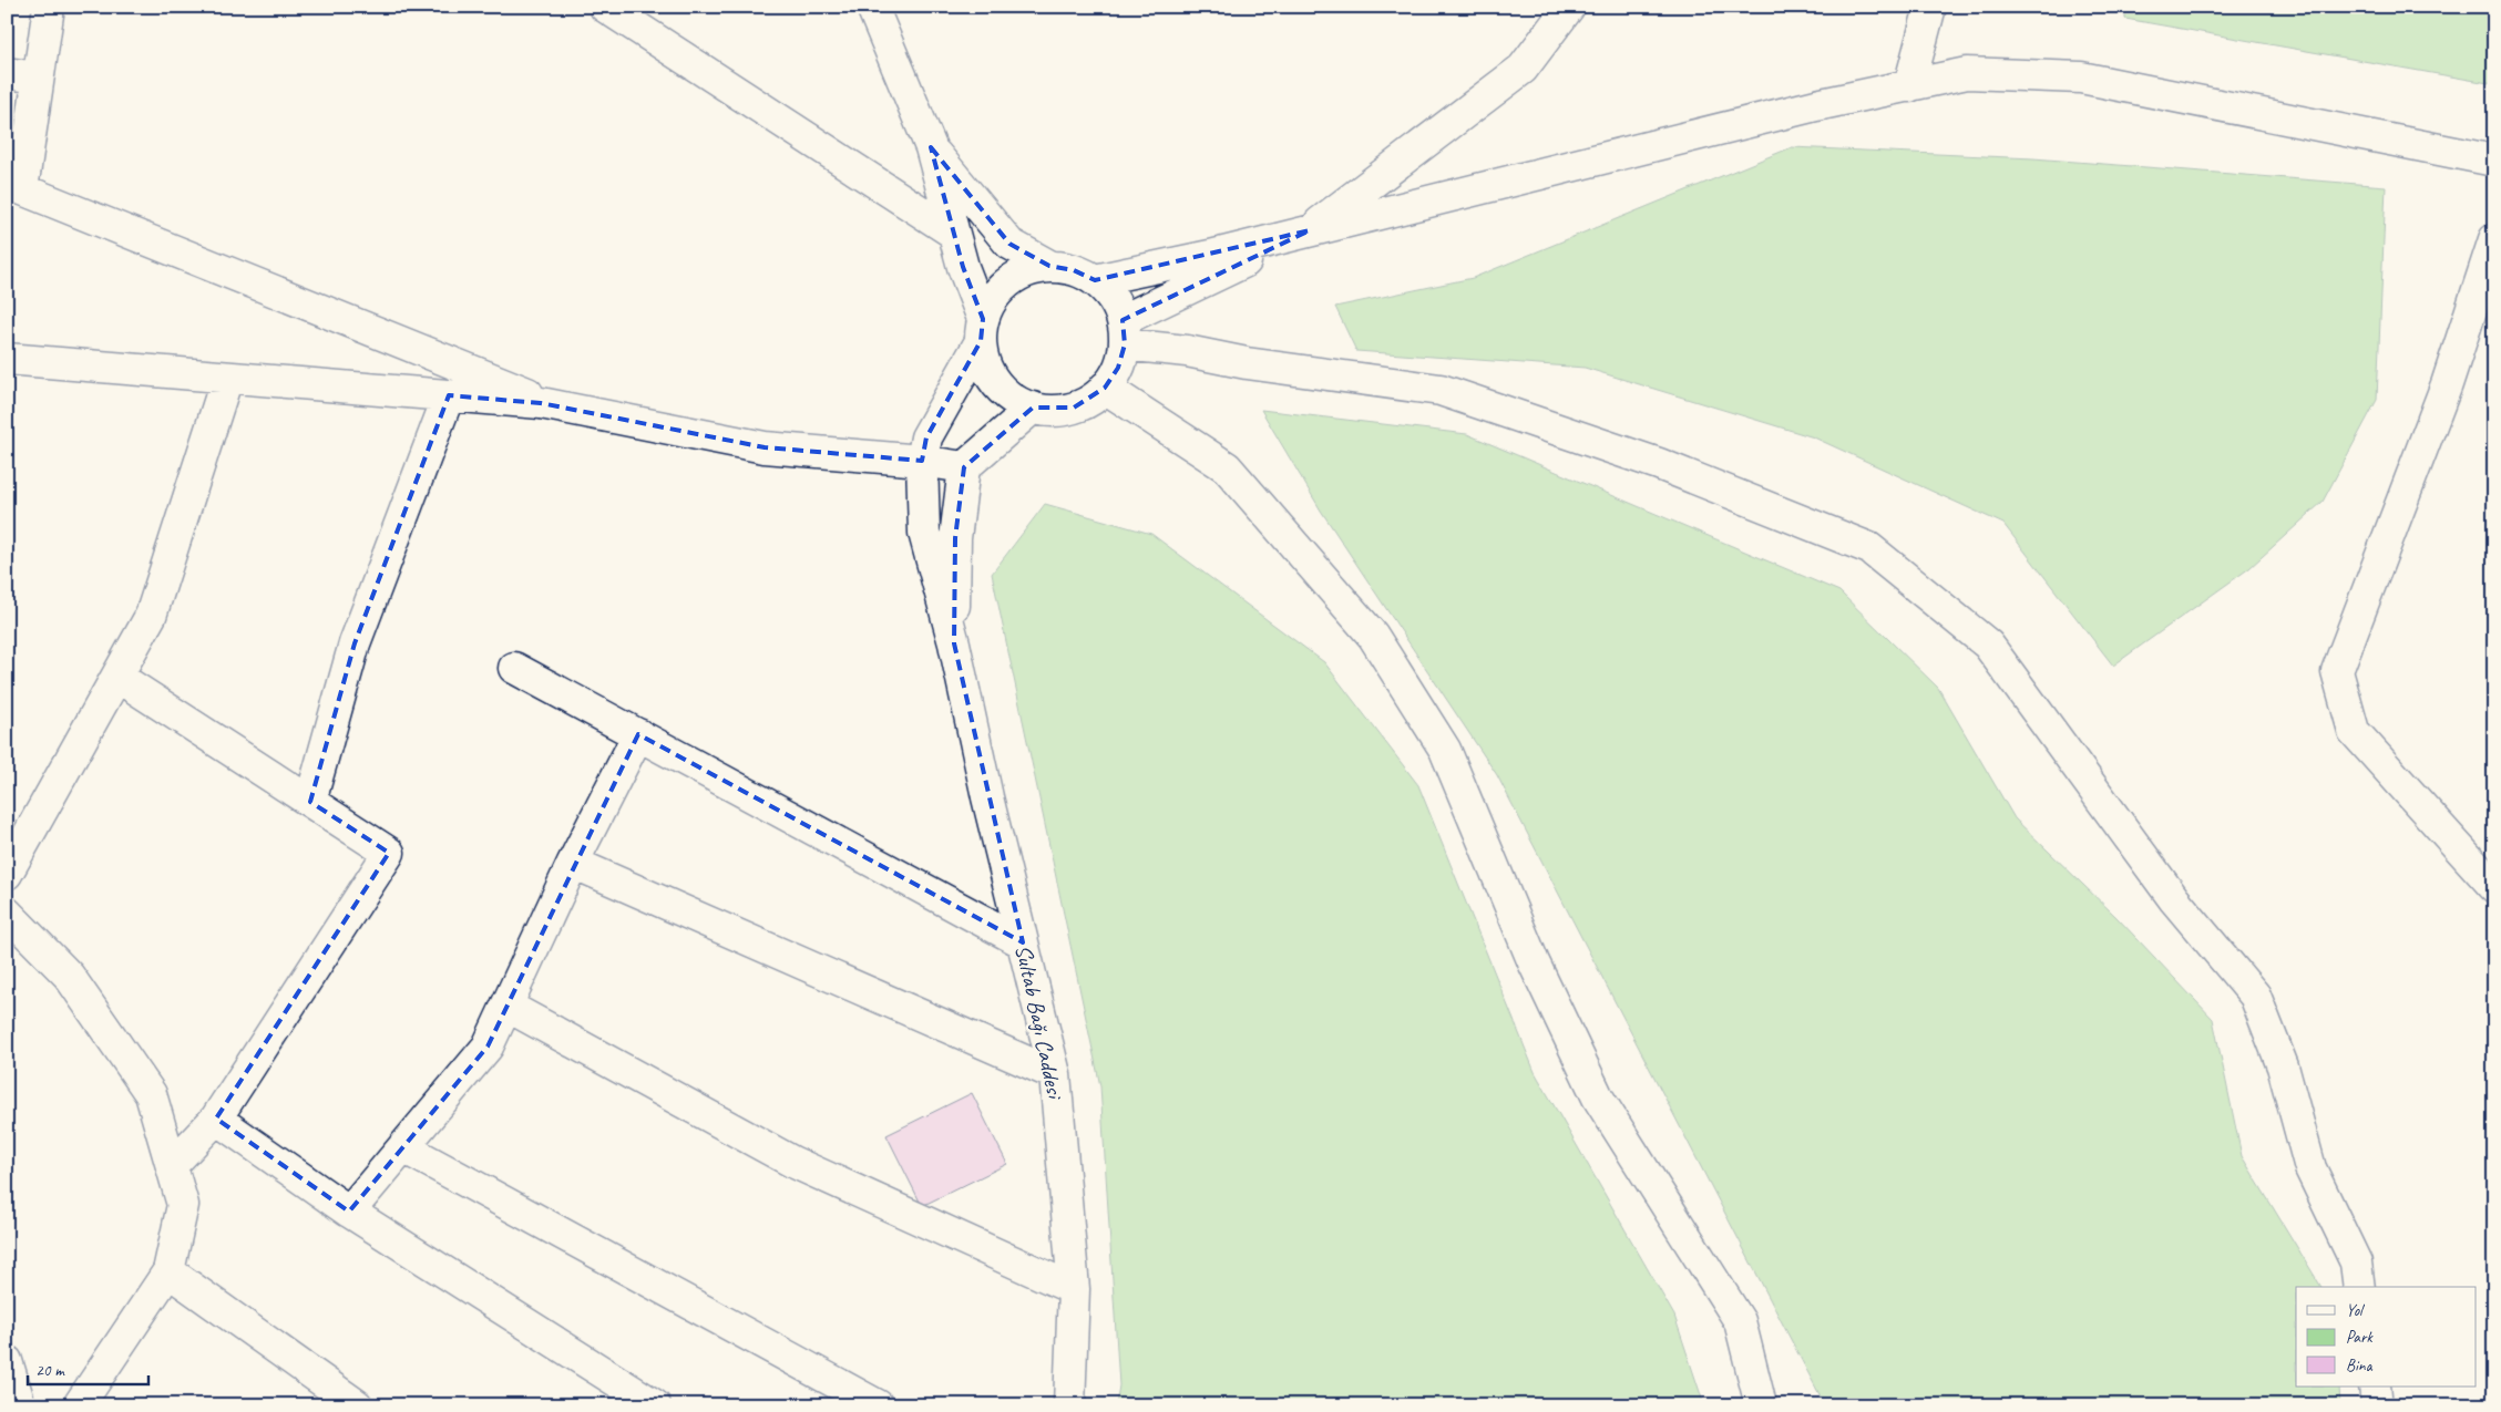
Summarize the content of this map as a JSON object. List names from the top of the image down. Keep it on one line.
{"streets":{"street":["Sultab Bağı Caddesi"]},"legend":["Yol","Park","Bina"],"scale_bar":"20 m"}
